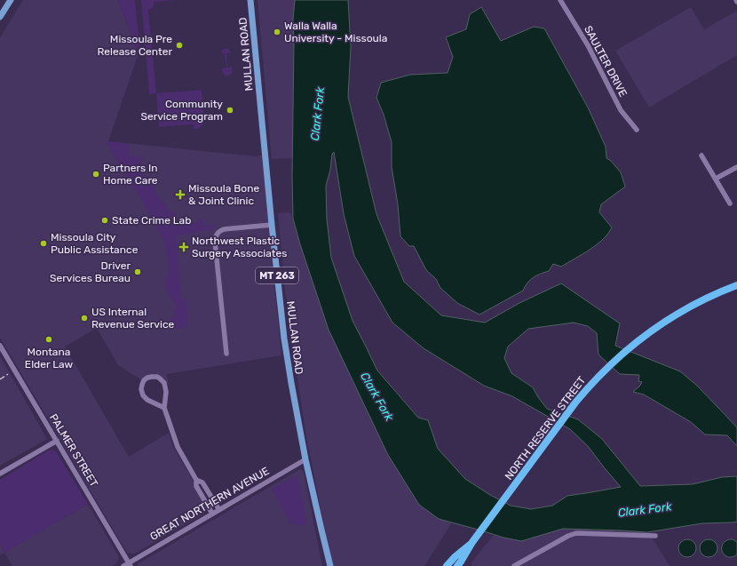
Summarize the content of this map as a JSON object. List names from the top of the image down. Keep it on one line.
{"streets":{"highway":["NORTH RESERVE STREET"],"main road":["MULLAN ROAD","MT 263"],"street":["SAULTER DRIVE","PALMER STREET","GREAT NORTHERN AVENUE"]},"crossings":[["MULLAN ROAD","GREAT NORTHERN AVENUE"],["PALMER STREET","GREAT NORTHERN AVENUE"]],"water":["Clark Fork"],"places":{"other":["Walla Walla University - Missoula","Missoula Pre Release Center","Community Service Program","Partners In Home Care","State Crime Lab","Missoula City Public Assistance","Driver Services Bureau","US Internal Revenue Service","Montana Elder Law"],"health":["Missoula Bone & Joint Clinic","Northwest Plastic Surgery Associates"]}}
